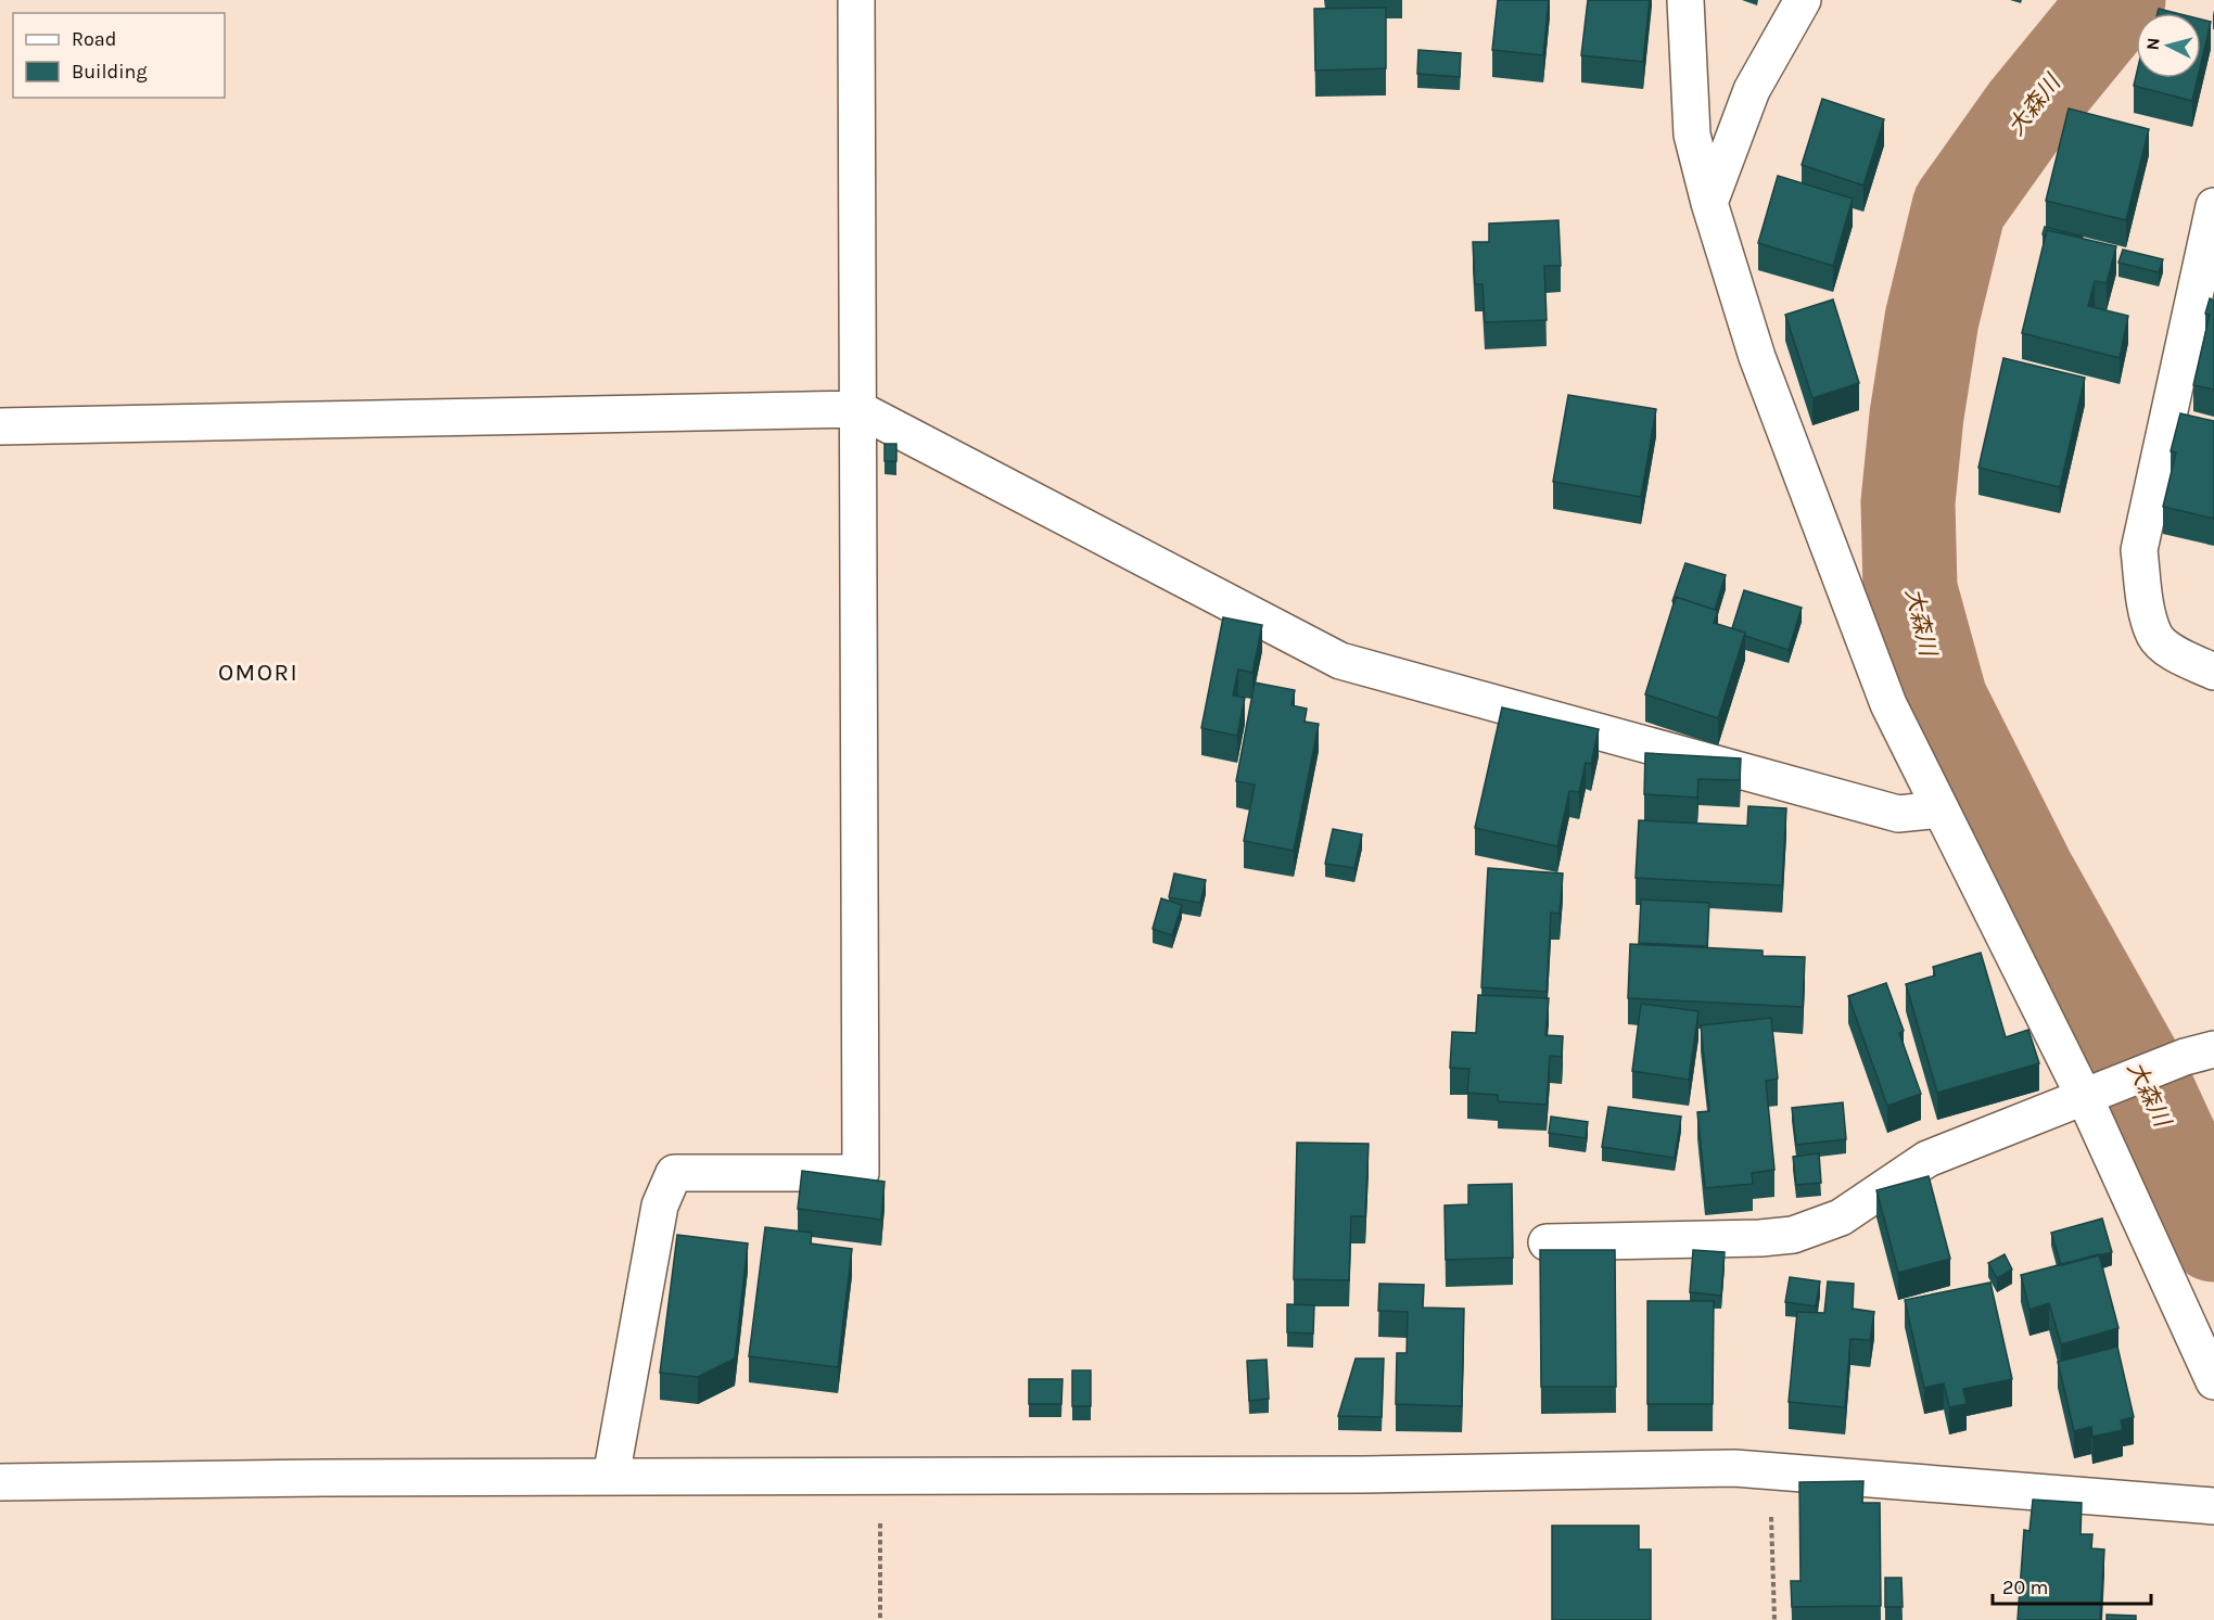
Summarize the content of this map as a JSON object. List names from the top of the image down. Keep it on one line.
{"districts":["OMORI"],"water":["大森川"],"legend":["Road","Building"],"scale_bar":"20 m","north":"left"}
